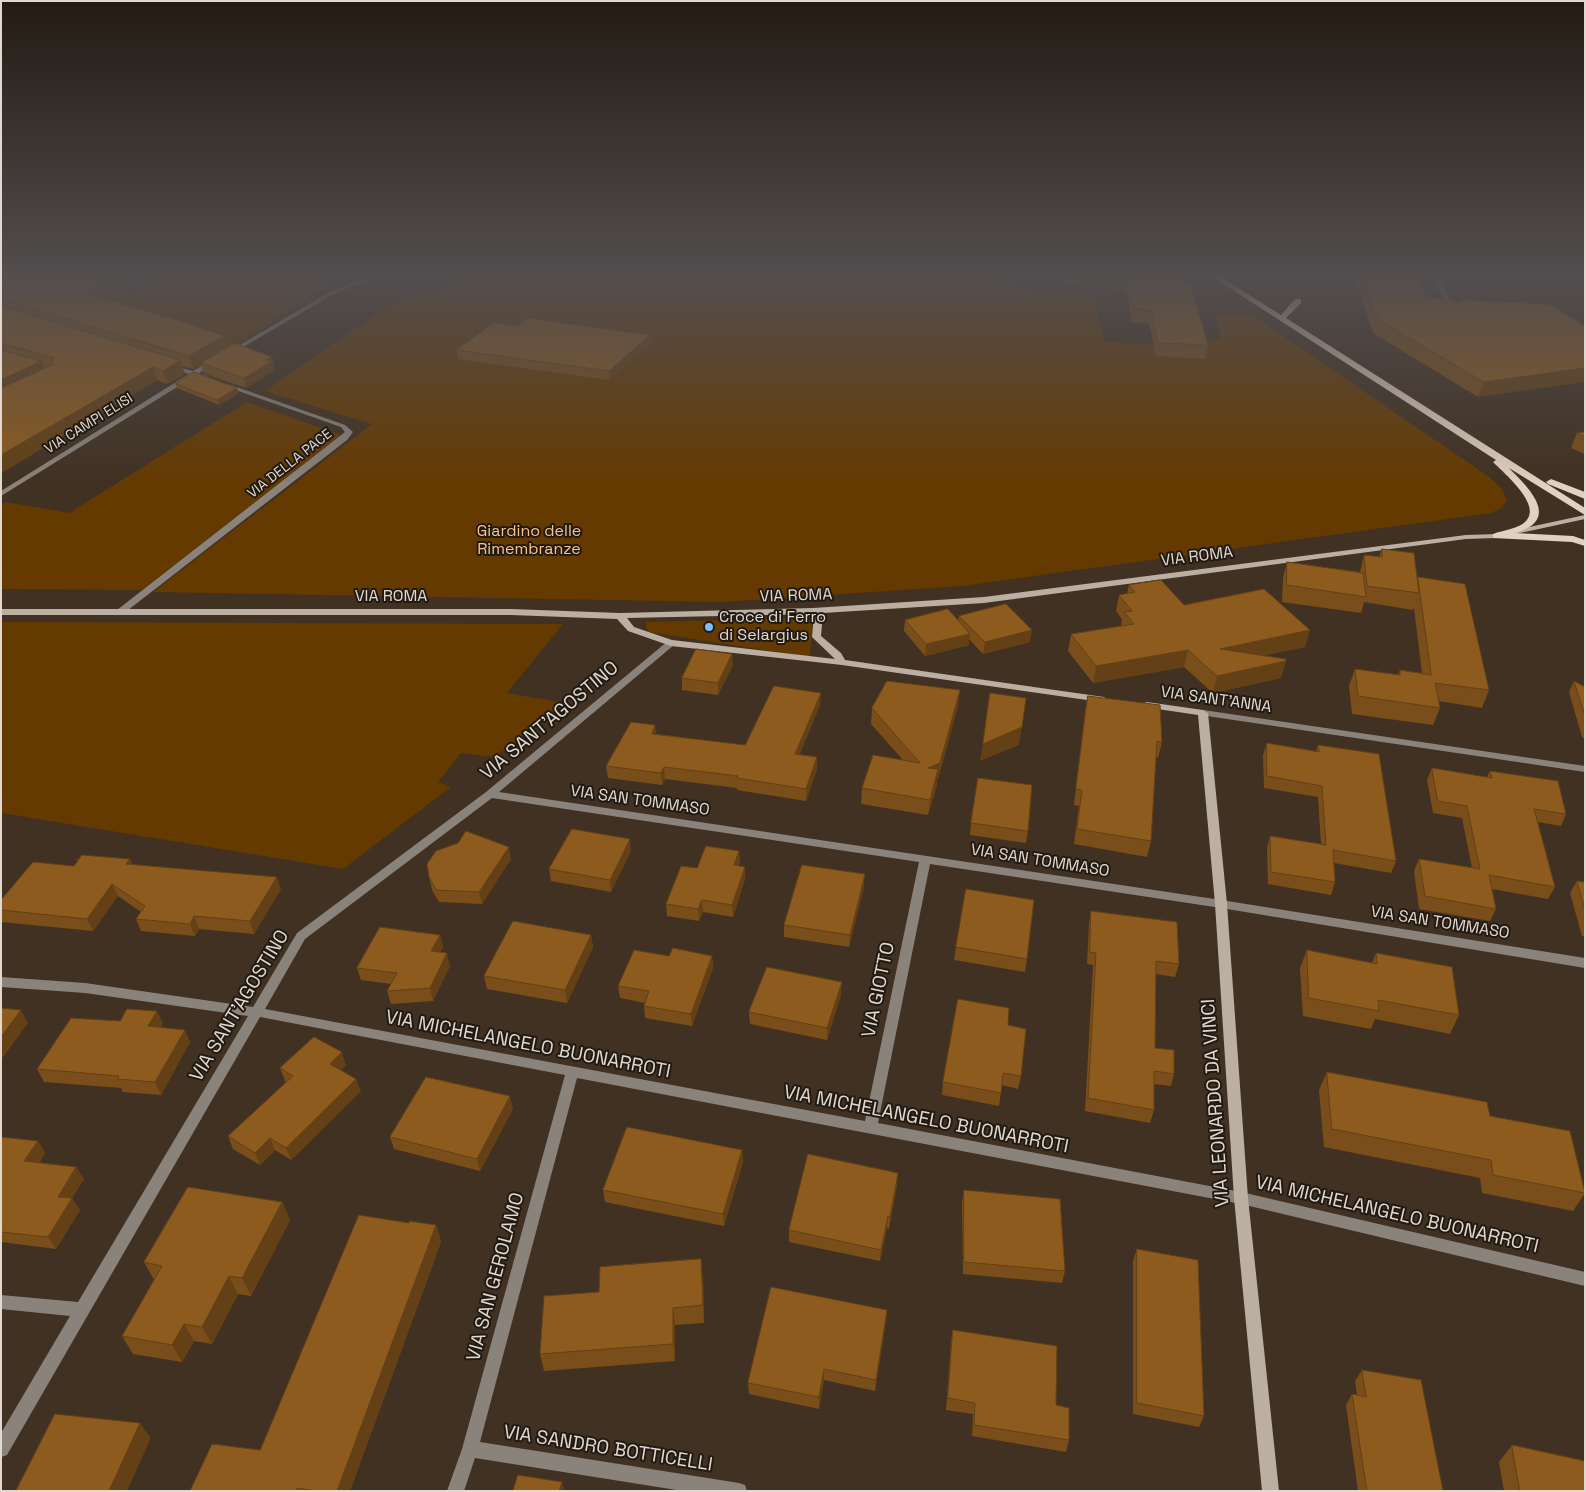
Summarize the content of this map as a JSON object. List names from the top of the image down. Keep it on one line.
{"streets":{"main road":["VIA ROMA","VIA SANT'ANNA","VIA LEONARDO DA VINCI"],"street":["VIA CAMPI ELISI","VIA DELLA PACE","VIA SANT'AGOSTINO","VIA SAN TOMMASO","VIA GIOTTO","VIA MICHELANGELO BUONARROTI","VIA SAN GEROLAMO","VIA SANDRO BOTTICELLI"]},"crossings":[["VIA DELLA PACE","VIA ROMA"],["VIA SANT'ANNA","VIA LEONARDO DA VINCI"],["VIA SANT'AGOSTINO","VIA SAN TOMMASO"],["VIA SANT'AGOSTINO","VIA MICHELANGELO BUONARROTI"],["VIA SAN TOMMASO","VIA GIOTTO"],["VIA SAN TOMMASO","VIA LEONARDO DA VINCI"],["VIA GIOTTO","VIA MICHELANGELO BUONARROTI"],["VIA MICHELANGELO BUONARROTI","VIA LEONARDO DA VINCI"],["VIA MICHELANGELO BUONARROTI","VIA SAN GEROLAMO"],["VIA SAN GEROLAMO","VIA SANDRO BOTTICELLI"]],"parks":["Giardino delle Rimembranze"],"places":["Croce di Ferro di Selargius"]}
